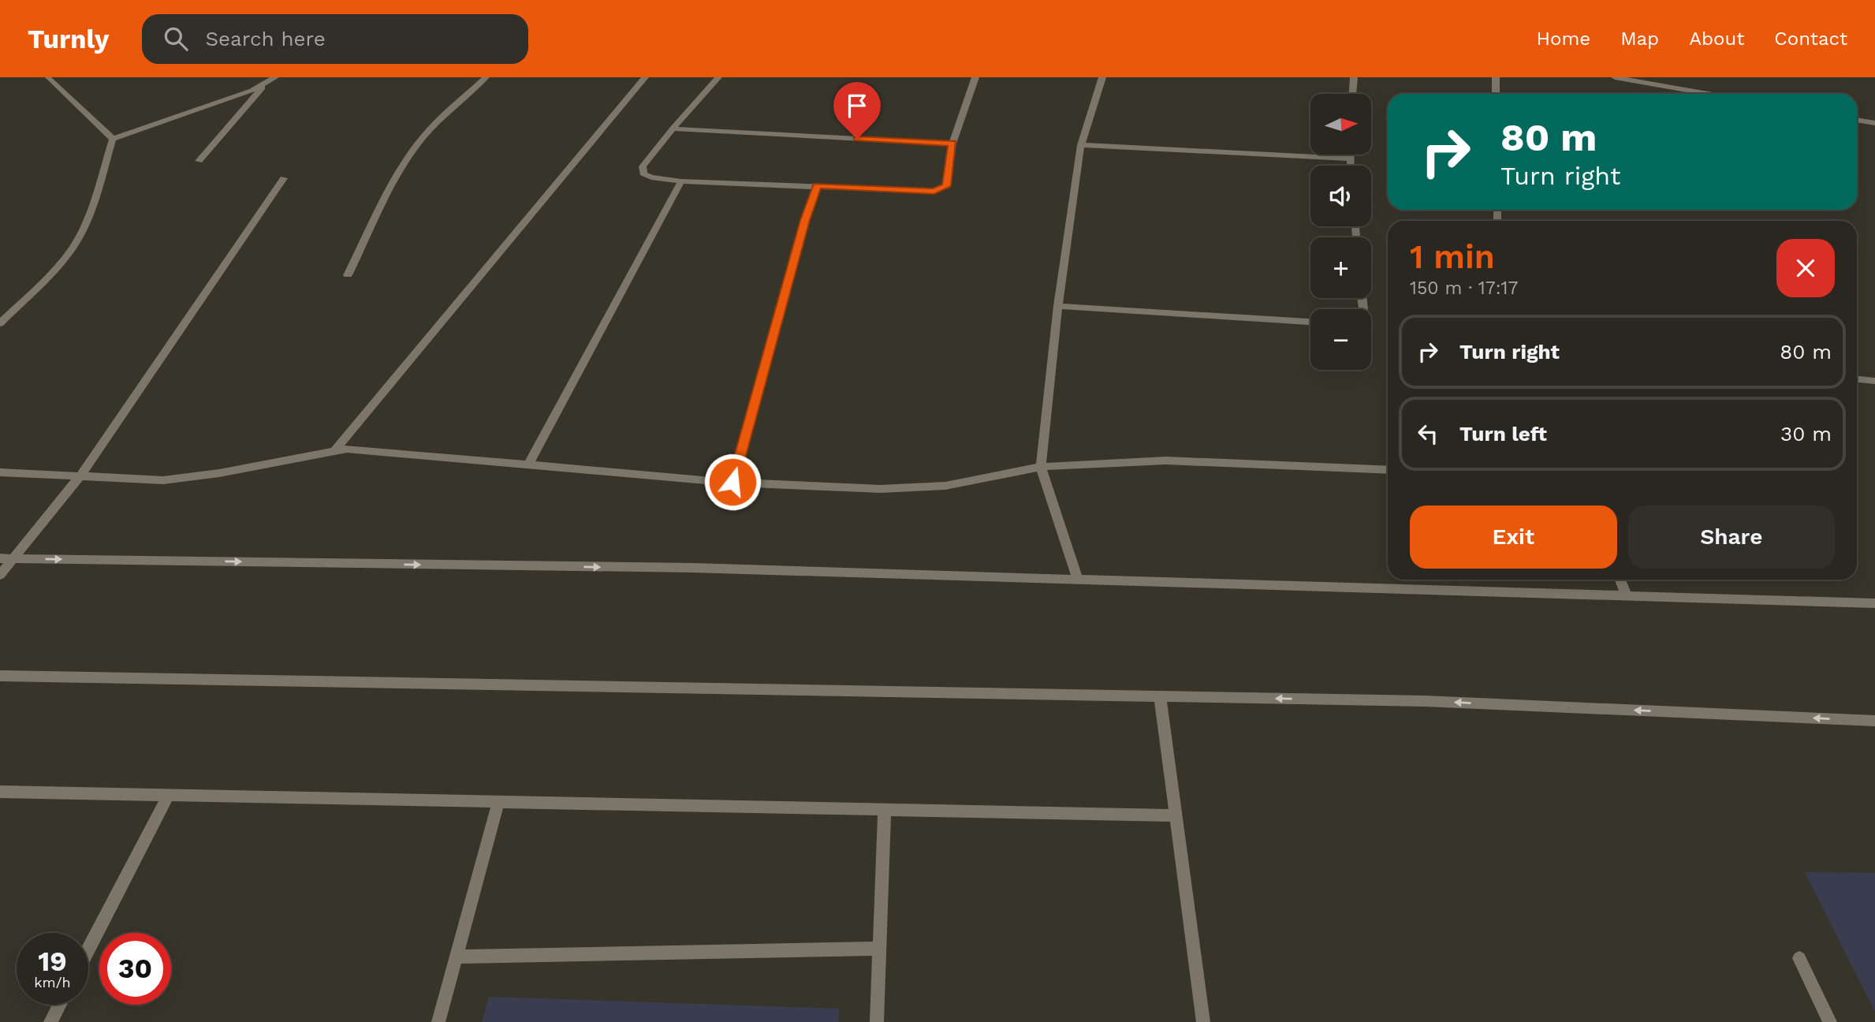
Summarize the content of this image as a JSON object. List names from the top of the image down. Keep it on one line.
{"north":"right","page":{"header":"Turnly","search":"Search here","nav":["Home","Map","About","Contact"],"map_buttons":["+","−"],"turn":["80 m","Turn right"],"heading":["1 min","150 m · 17:17"],"list":[{"name":"Turn right","value":"80 m"},{"name":"Turn left","value":"30 m"}],"buttons":["Exit","Share"],"speed":"19 km/h","limit":"30"}}
